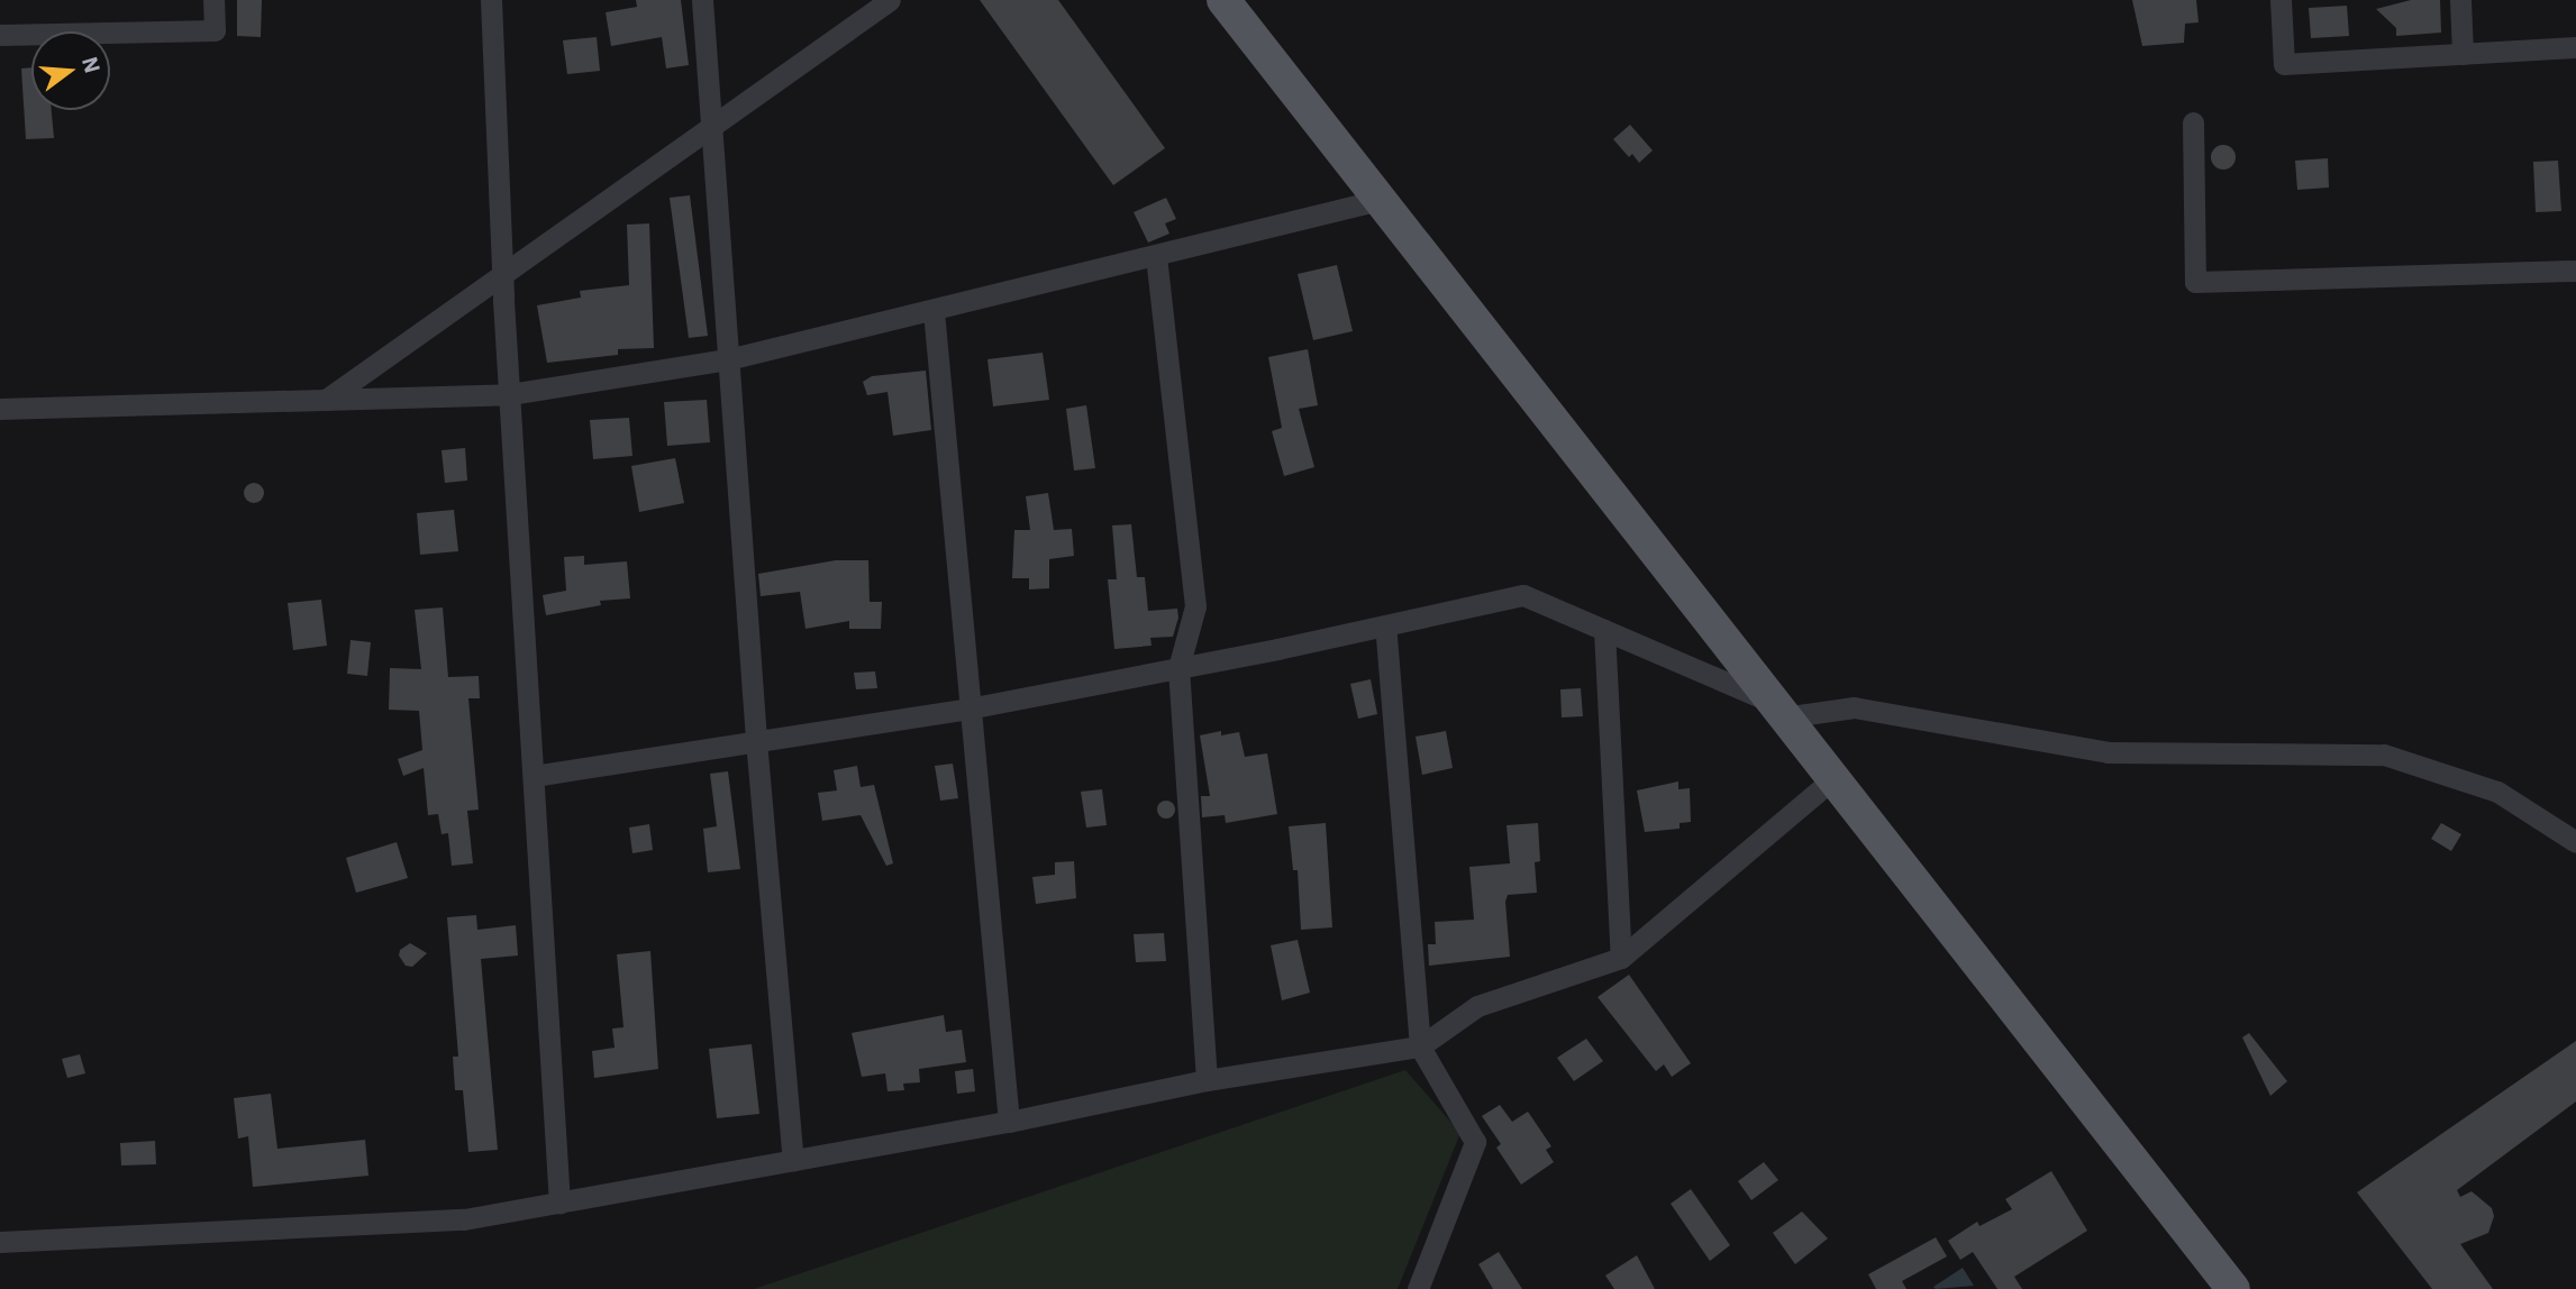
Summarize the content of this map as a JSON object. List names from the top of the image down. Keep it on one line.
{"north":"right"}
